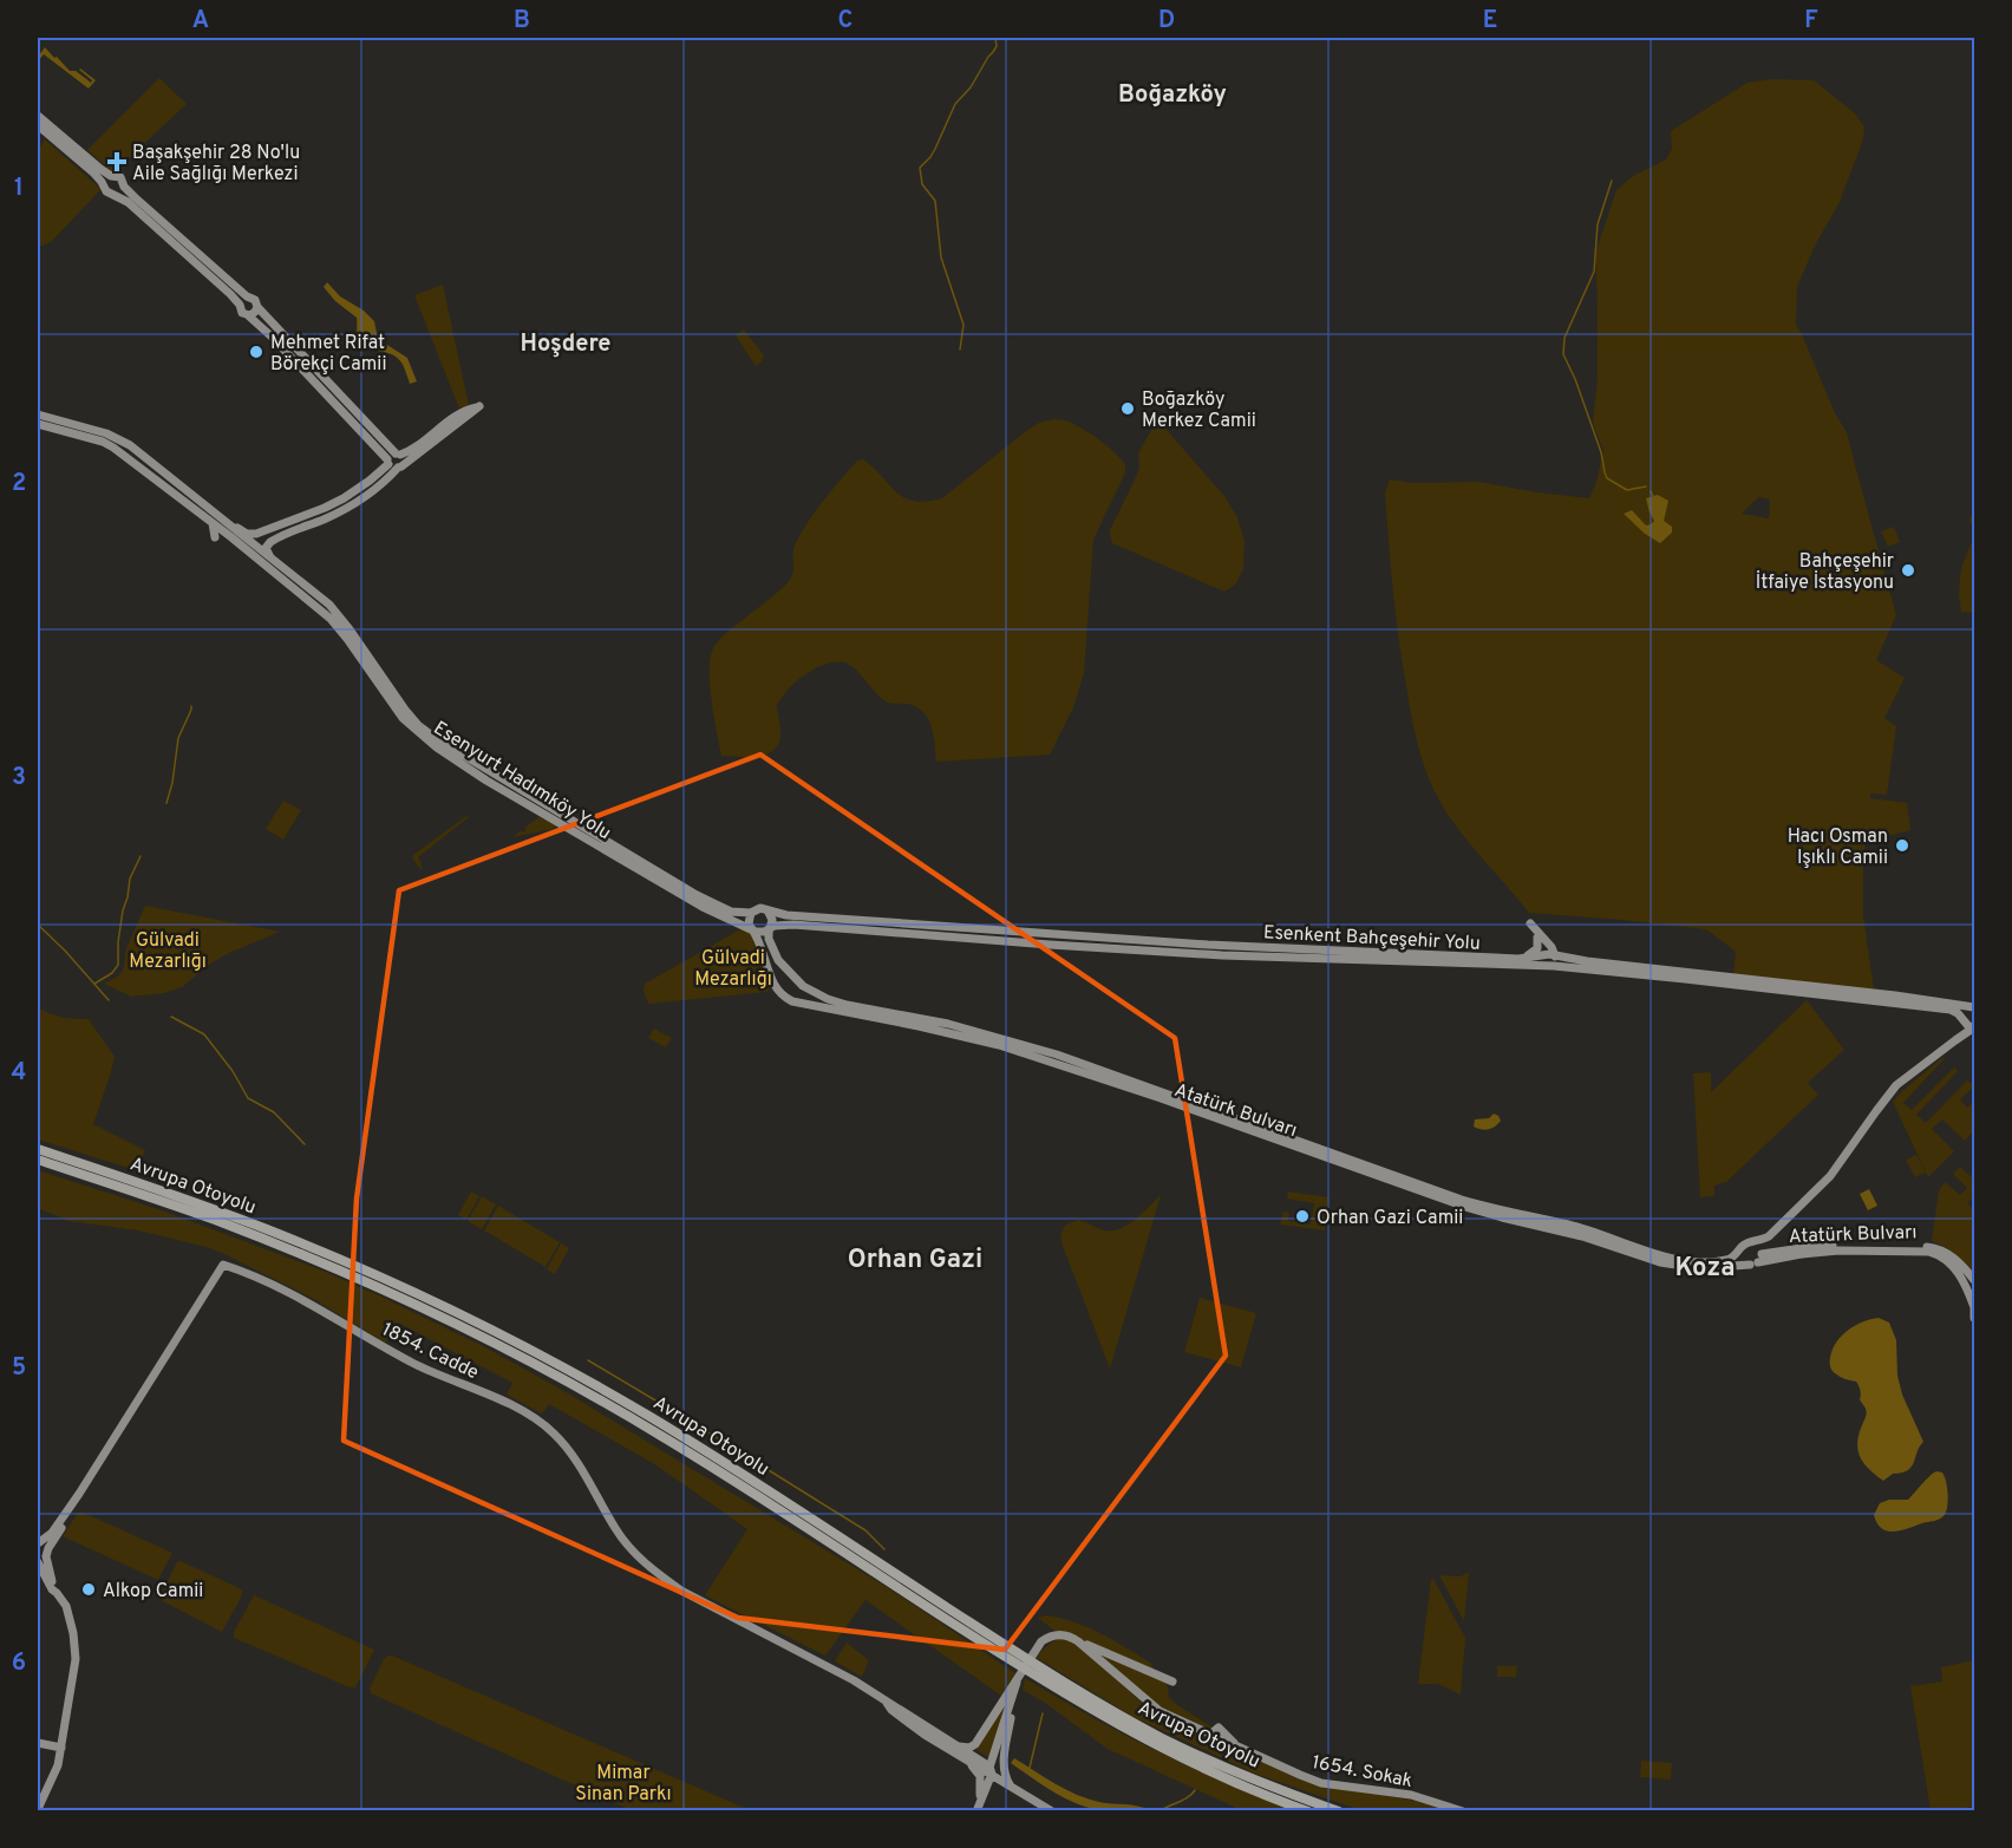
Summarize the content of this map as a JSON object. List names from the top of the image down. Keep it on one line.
{"streets":{"highway":["Avrupa Otoyolu"],"main road":["Esenyurt Hadımköy Yolu","Esenkent Bahçeşehir Yolu","Atatürk Bulvarı","1854. Cadde","1654. Sokak"]},"crossings":[["Esenyurt Hadımköy Yolu","Esenkent Bahçeşehir Yolu"],["Esenyurt Hadımköy Yolu","Atatürk Bulvarı"],["Esenkent Bahçeşehir Yolu","Atatürk Bulvarı"]],"districts":["Boğazköy","Hoşdere","Orhan Gazi","Koza"],"parks":["Gülvadi Mezarlıḡı","Gülvadi Mezarlığı","Mimar Sinan Parkı"],"places":{"health":["Başakşehir 28 No'lu Aile Sağlığı Merkezi"],"other":["Mehmet Rifat Börekçi Camii","Boğazköy Merkez Camii","Bahçeşehir İtfaiye İstasyonu","Hacı Osman Işıklı Camii","Orhan Gazi Camii","Alkop Camii"]},"grid":{"columns":["A","B","C","D","E","F"],"rows":["1","2","3","4","5","6"]}}
